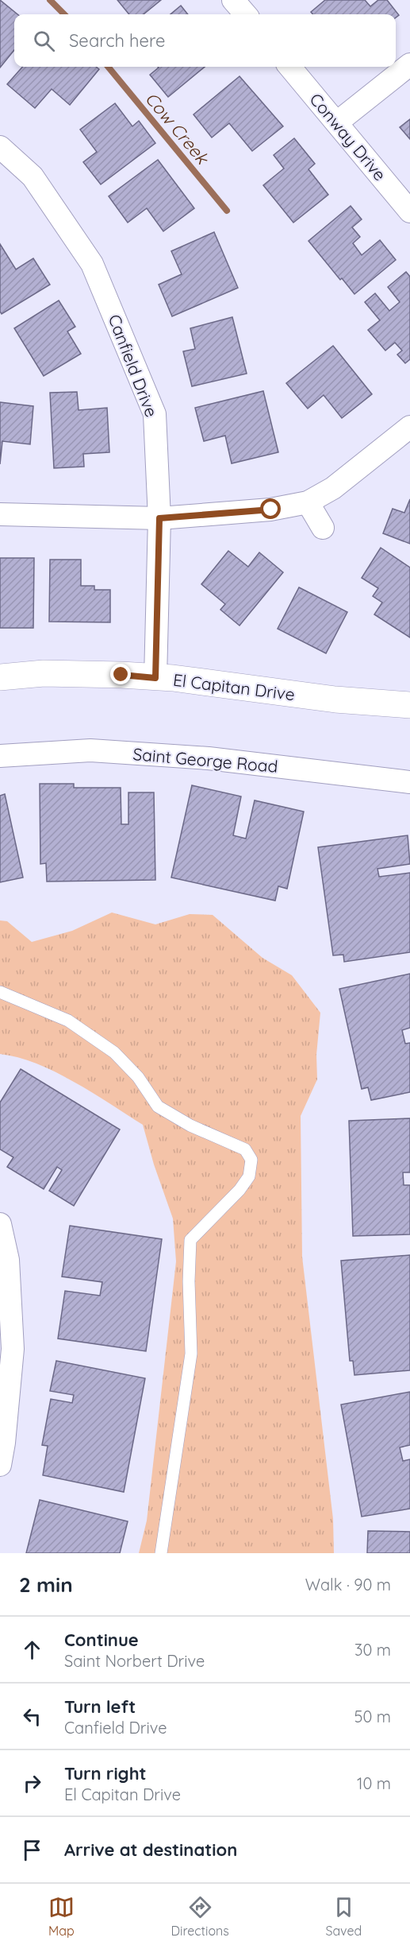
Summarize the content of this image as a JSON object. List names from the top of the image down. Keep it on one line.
{"streets":{"street":["Conway Drive","Canfield Drive","El Capitan Drive","Saint George Road"]},"crossings":[["Canfield Drive","El Capitan Drive"]],"water":["Cow Creek"],"page":{"search":"Search here","heading":["2 min","Walk · 90 m"],"list":[["Continue","Saint Norbert Drive","30 m"],["Turn left","Canfield Drive","50 m"],["Turn right","El Capitan Drive","10 m"],"Arrive at destination"],"nav":["Map","Directions","Saved"]}}
